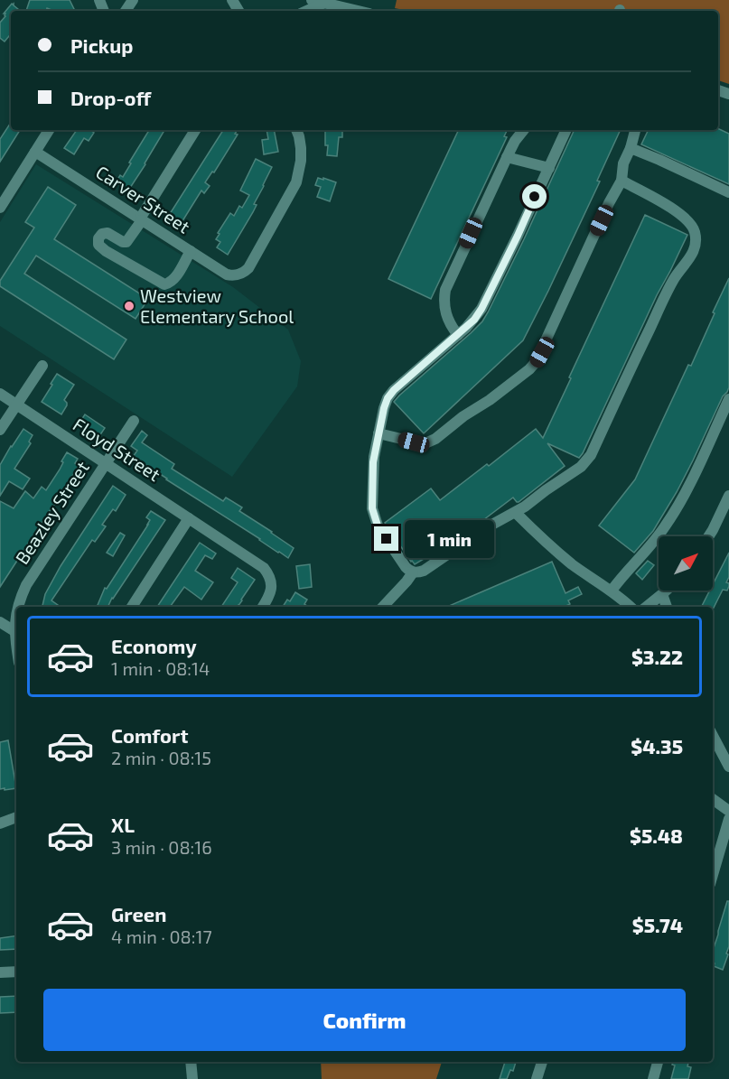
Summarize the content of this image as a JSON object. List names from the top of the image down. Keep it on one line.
{"streets":{"street":["Carver Street","Floyd Street","Beazley Street"]},"crossings":[["Floyd Street","Beazley Street"]],"places":["Westview Elementary School"],"north":"top right","page":{"banner":["Pickup","Drop-off"],"bubble":"1 min","list":[{"name":"Economy","note":"1 min · 08:14","value":"$3.22"},{"name":"Comfort","note":"2 min · 08:15","value":"$4.35"},{"name":"XL","note":"3 min · 08:16","value":"$5.48"},{"name":"Green","note":"4 min · 08:17","value":"$5.74"}],"buttons":"Confirm"}}
